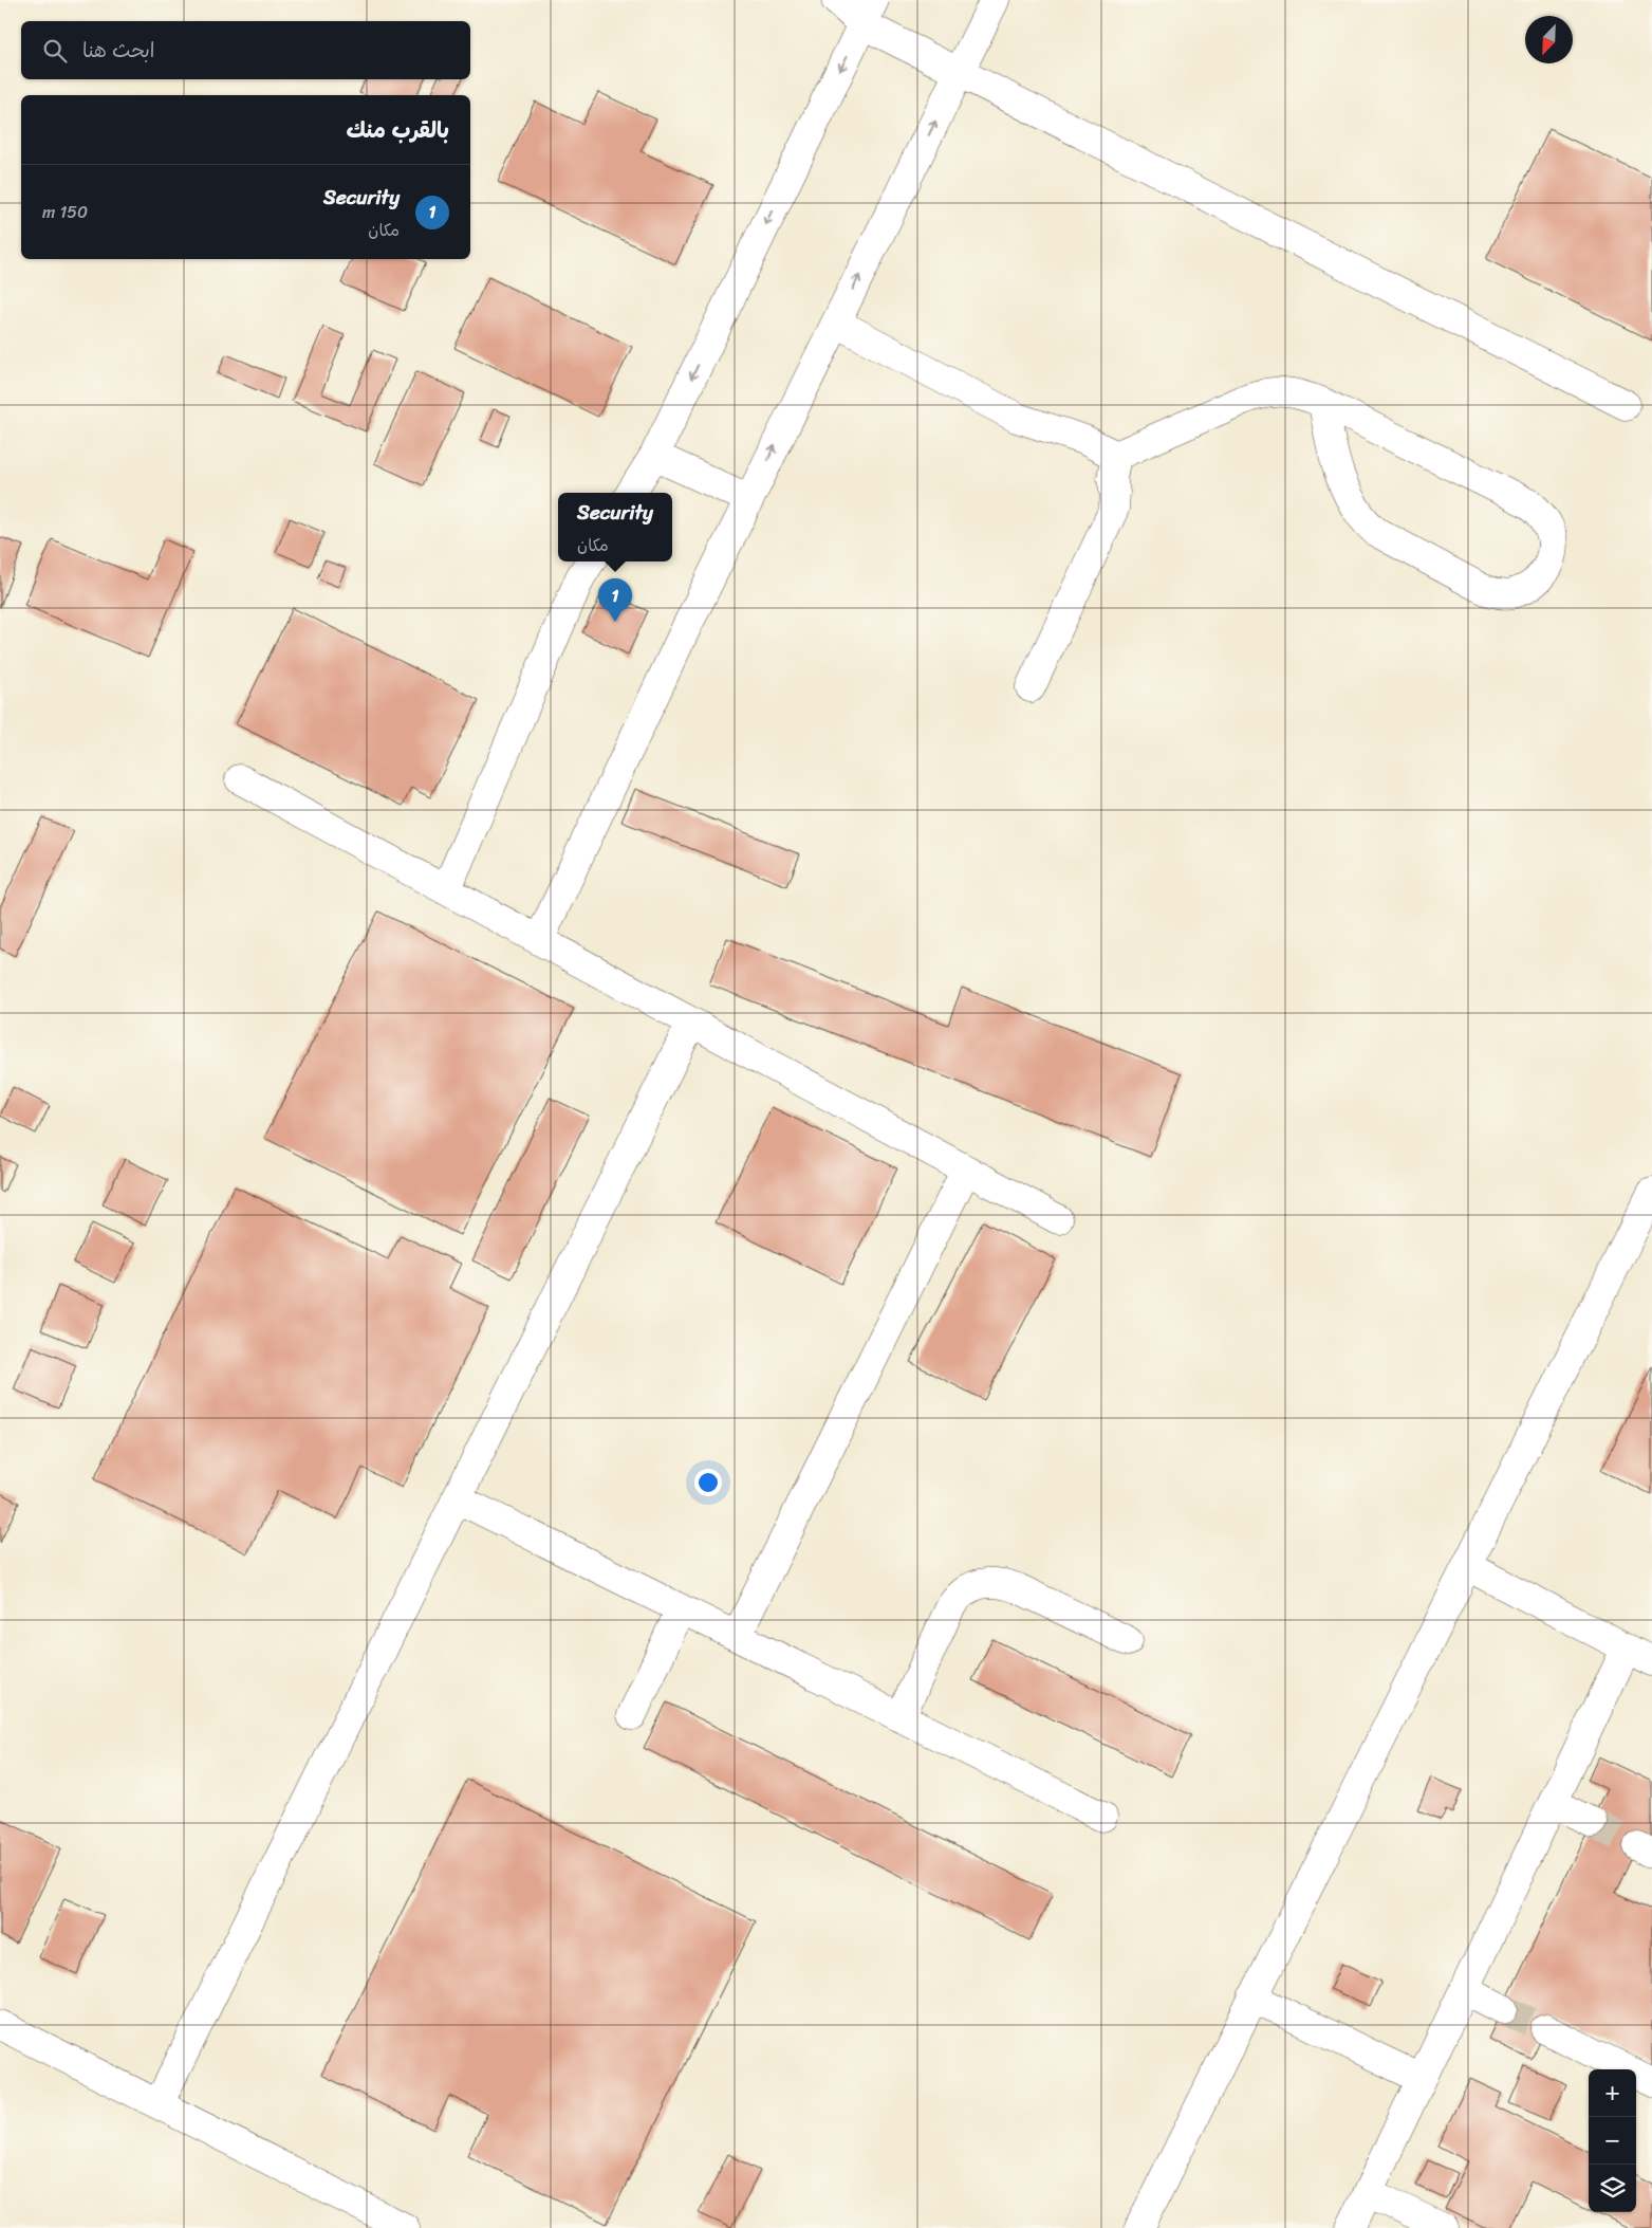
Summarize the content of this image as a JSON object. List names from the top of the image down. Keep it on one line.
{"north":"bottom left","page":{"search":"ابحث هنا","heading":"بالقرب منك","list":[{"mark":"1","name":"Security","note":"مكان","value":"150 m"}],"popup":["Security","مكان"],"pins":"1","map_buttons":["+","−"]}}
